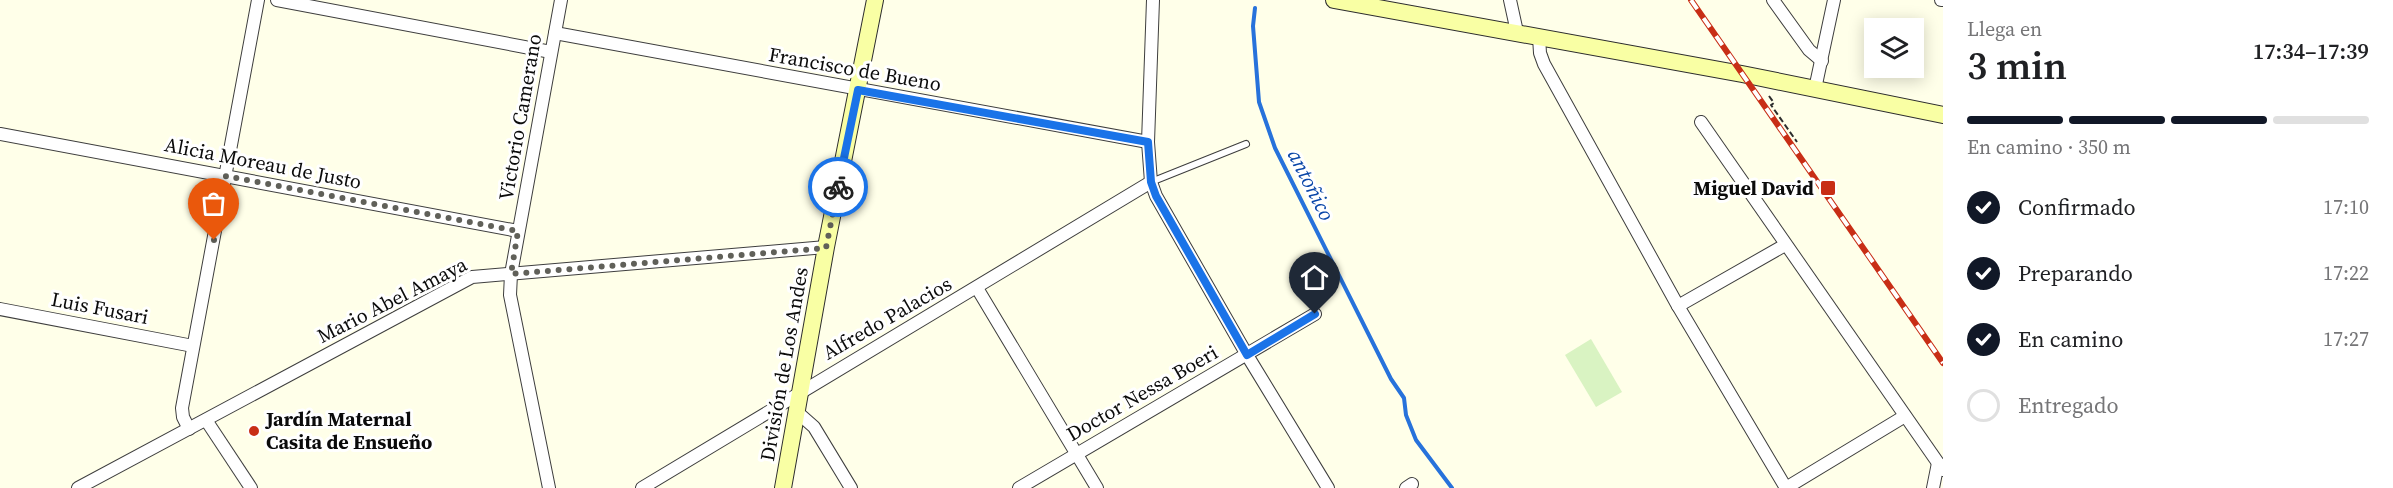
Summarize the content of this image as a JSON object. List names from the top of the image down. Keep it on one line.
{"streets":{"street":["Francisco de Bueno","Victorio Camerano","Alicia Moreau de Justo","Mario Abel Amaya","Luis Fusari","Alfredo Palacios","División de Los Andes","Doctor Nessa Boeri"]},"crossings":[["Francisco de Bueno","Victorio Camerano"],["Francisco de Bueno","División de Los Andes"],["Victorio Camerano","Alicia Moreau de Justo"],["Victorio Camerano","Mario Abel Amaya"],["Mario Abel Amaya","División de Los Andes"],["Alfredo Palacios","División de Los Andes"]],"water":["antoñico"],"places":{"transit":["Miguel David"],"other":["Jardín Maternal Casita de Ensueño"]},"page":{"heading":["3 min","Llega en","17:34–17:39"],"bar":"En camino · 350 m","list":[["Confirmado","17:10"],["Preparando","17:22"],["En camino","17:27"],"Entregado"]}}
